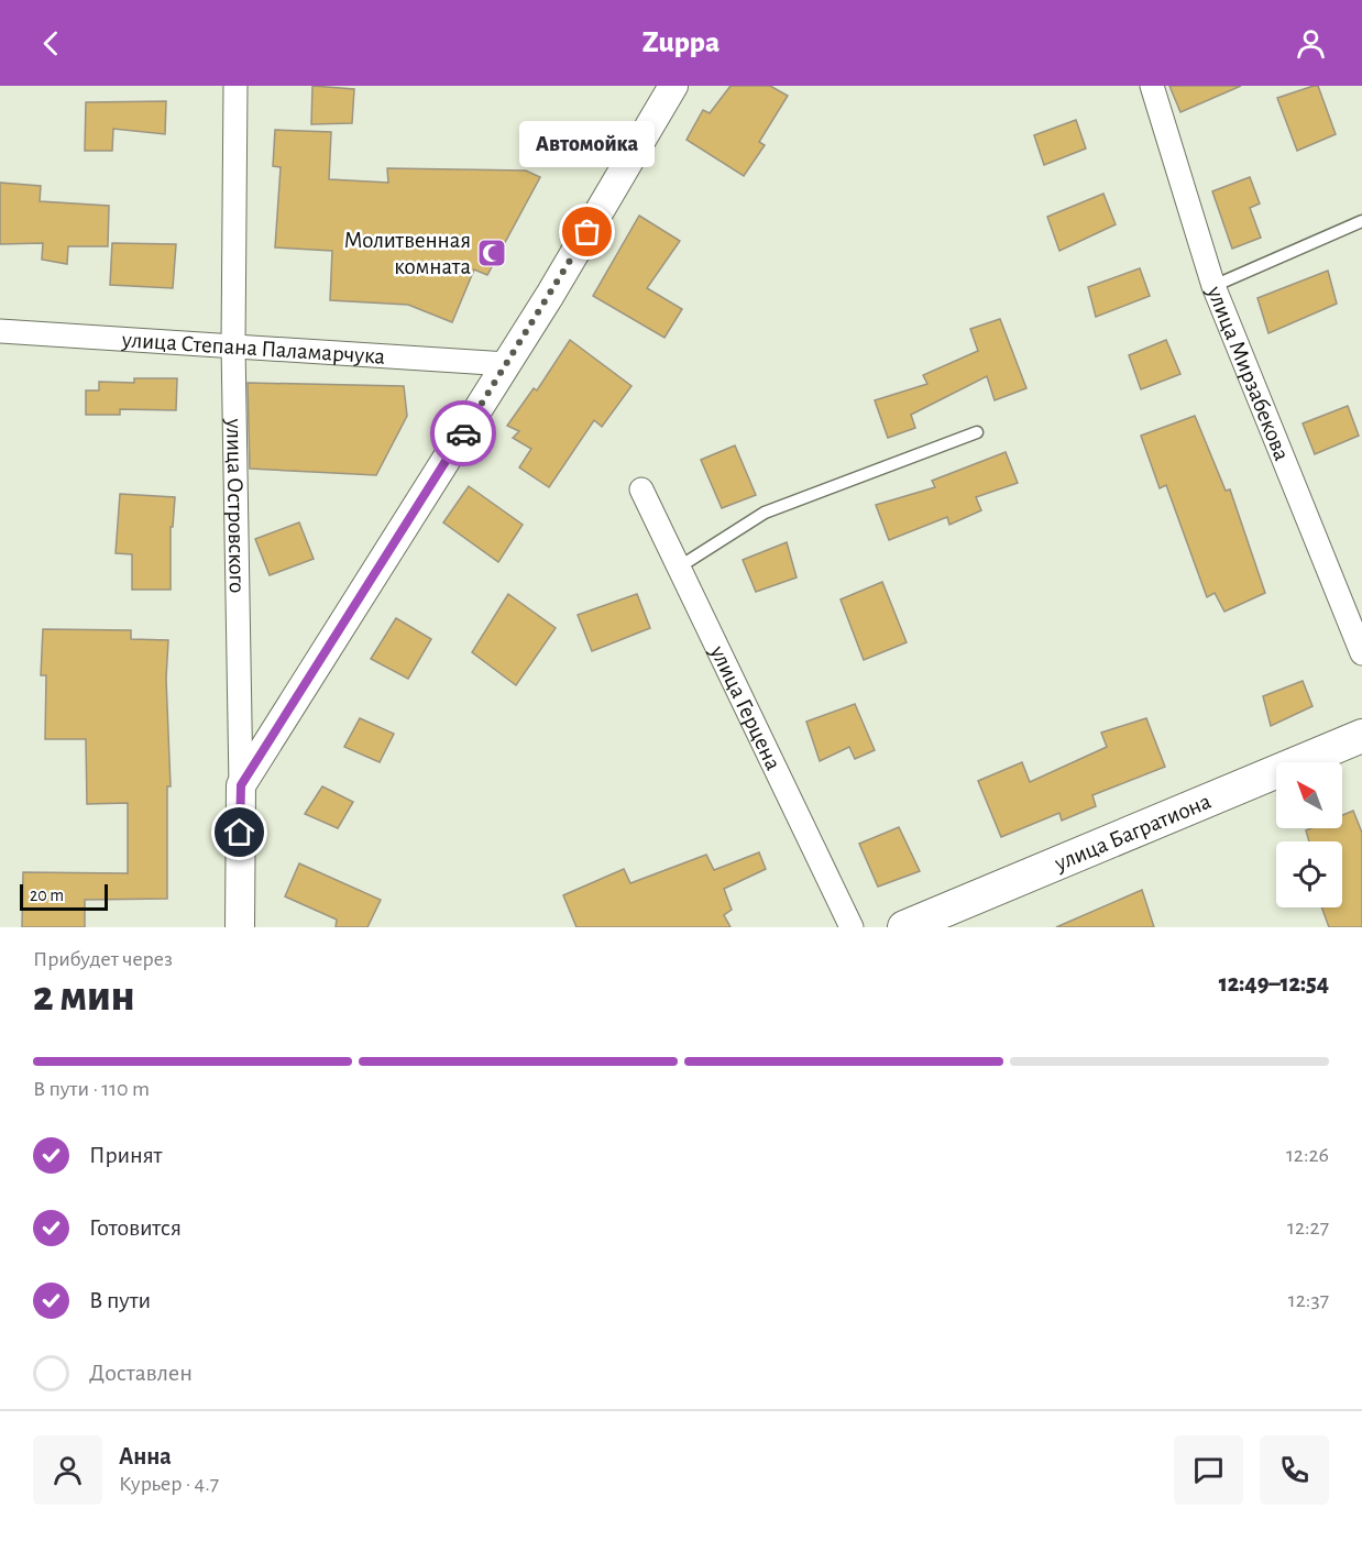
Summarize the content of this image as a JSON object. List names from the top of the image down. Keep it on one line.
{"streets":{"main road":["улица Багратиона"],"street":["улица Степана Паламарчука","улица Мирзабекова","улица Островского","улица Герцена"]},"crossings":[["улица Степана Паламарчука","улица Островского"]],"places":{"other":["Автомойка"],"mosque":["Молитвенная комната"]},"scale_bar":"20 m","north":"top left","page":{"header":"Zuppa","bubble":"Автомойка","scale":"20 m","heading":["2 мин","Прибудет через","12:49–12:54"],"panel":["Анна","Курьер · 4.7"],"bar":"В пути · 110 m","list":[["Принят","12:26"],["Готовится","12:27"],["В пути","12:37"],"Доставлен"]}}
